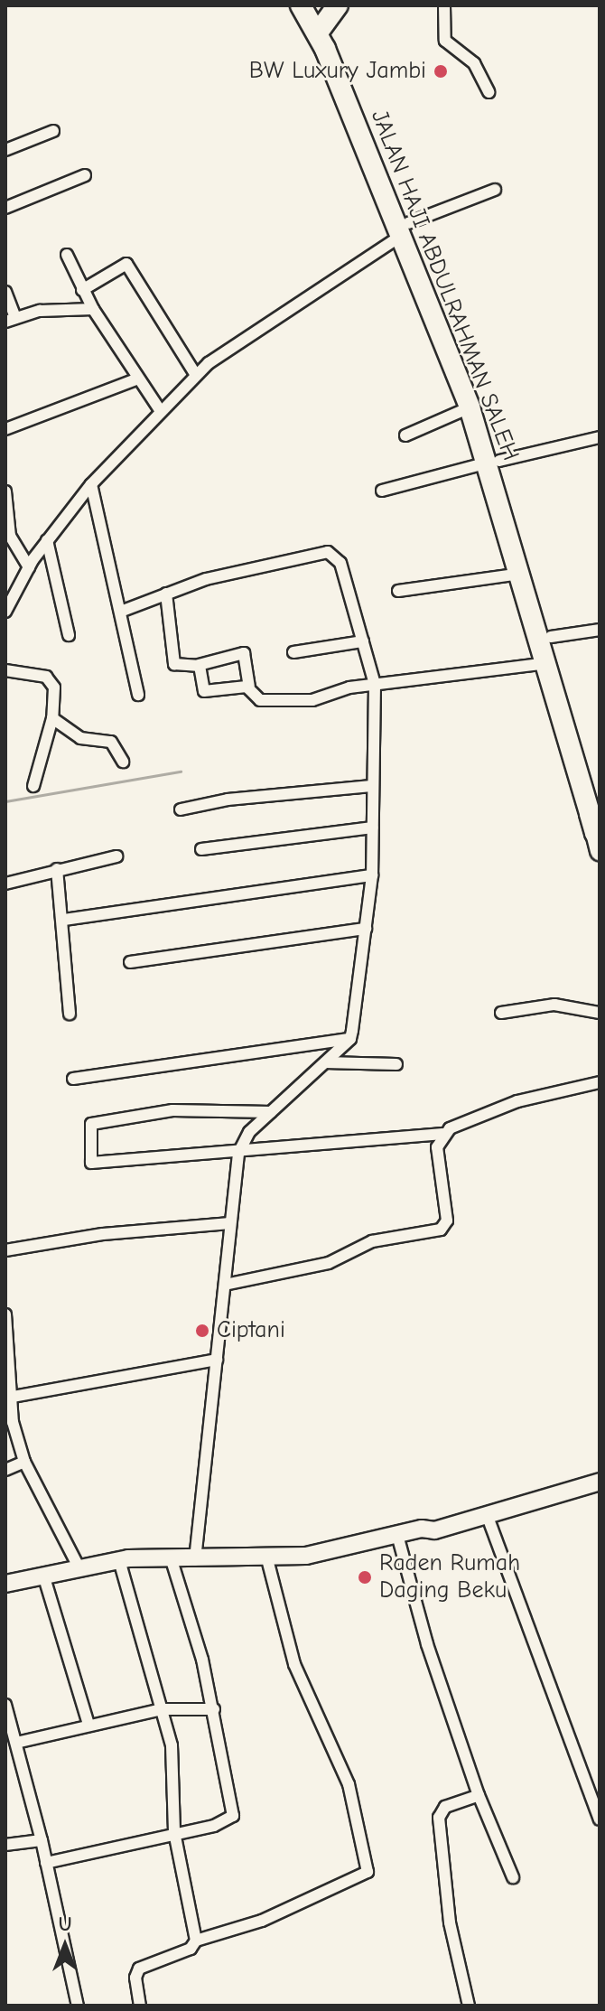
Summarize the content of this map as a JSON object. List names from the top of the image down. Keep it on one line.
{"streets":{"highway":["JALAN HAJI ABDULRAHMAN SALEH"]},"places":["BW Luxury Jambi","Ciptani","Raden Rumah Daging Beku"],"north":"top"}
